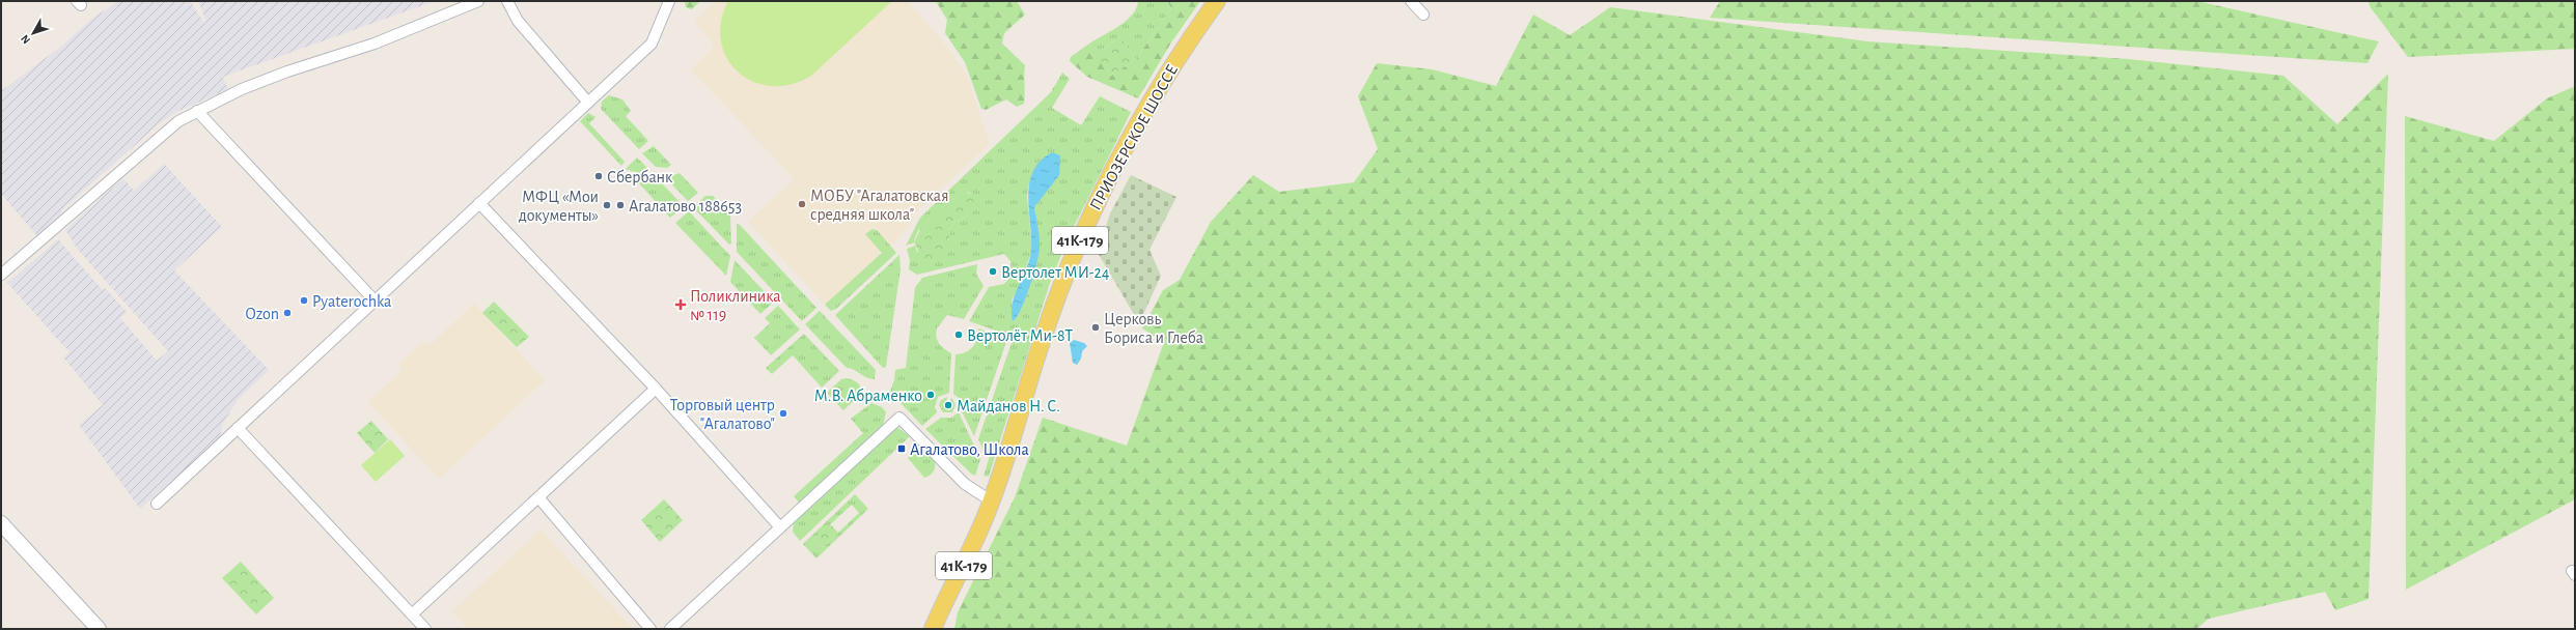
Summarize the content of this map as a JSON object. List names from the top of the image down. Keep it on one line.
{"streets":{"main road":["ПРИОЗЕРСКОЕ ШОССЕ","41К-179"]},"places":{"other":["Сбербанк","МОБУ \"Агалатовская средняя школа\"","МФЦ «Мои документы»","Агалатово 188653","Вертолет МИ-24","Pyaterochka","Ozon","Церковь Бориса и Глеба","Вертолёт Ми-8Т","М.В. Абраменко","Майданов Н. С.","Торговый центр \"Агалатово\""],"health":["Поликлиника № 119"],"transit":["Агалатово, Школа"]},"north":"bottom left"}
